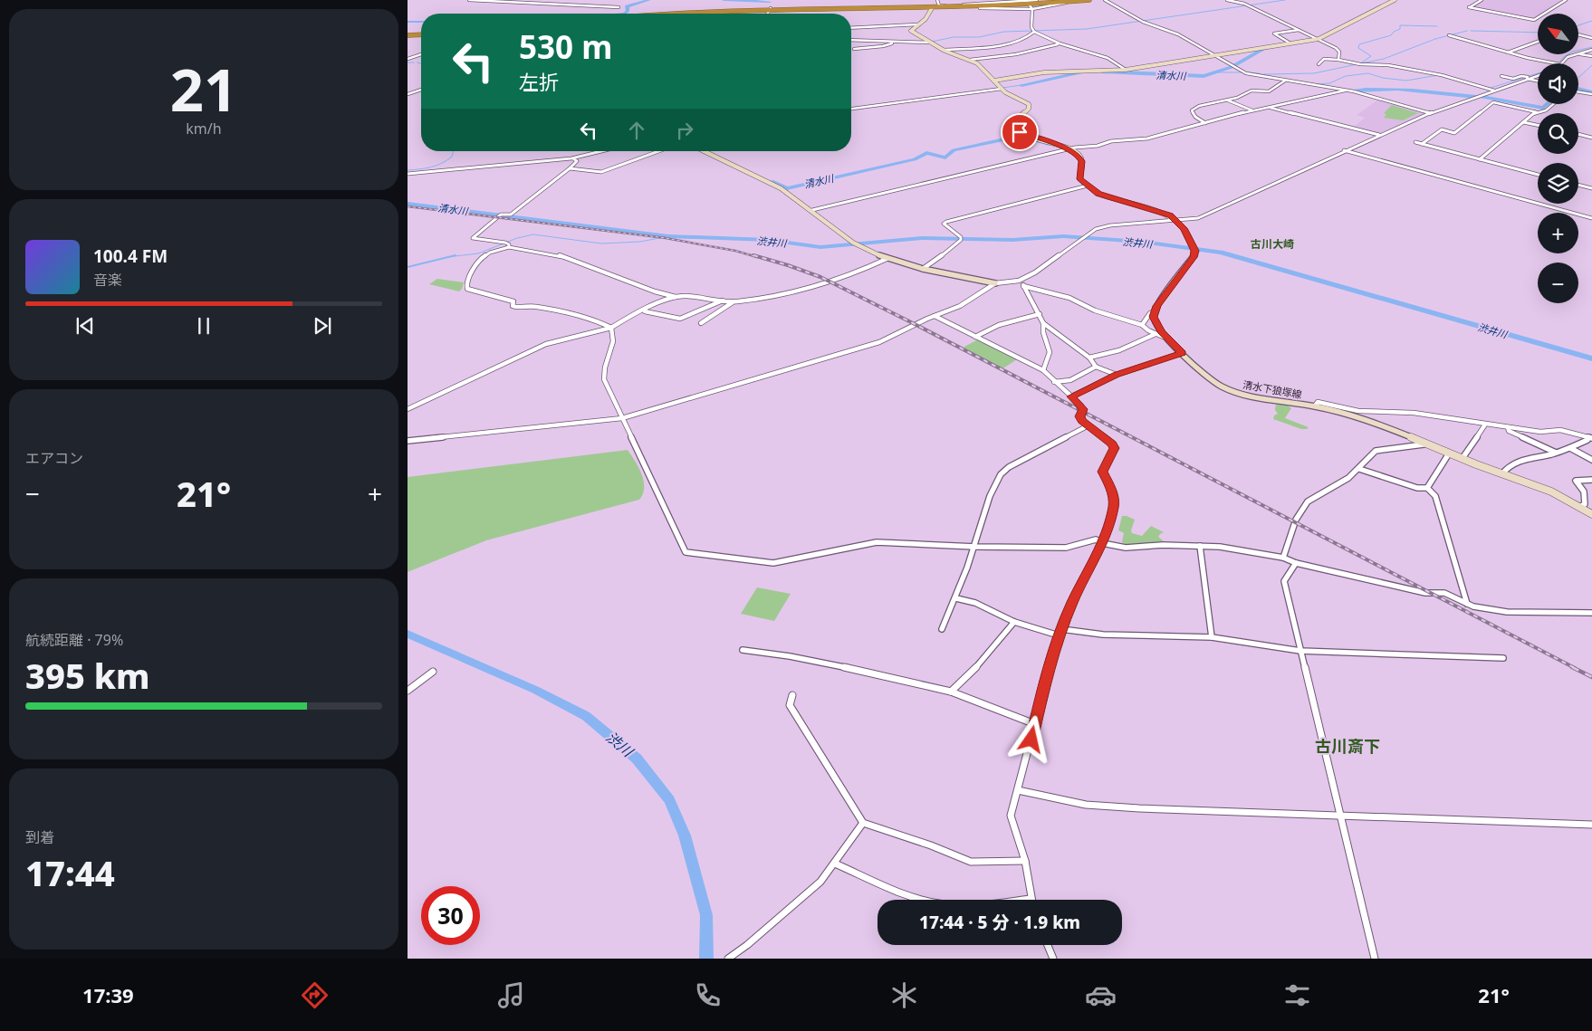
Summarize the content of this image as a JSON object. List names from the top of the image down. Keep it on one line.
{"streets":{"main road":["清水下狼塚線"]},"districts":["古川大崎","古川斎下"],"water":["清水川","渋井川","渋川"],"north":"top left","page":{"tile":[["21","km/h"],"エアコン",["航続距離 · 79%","395 km"],["到着","17:44"]],"map_buttons":["+","−"],"turn":["530 m","左折"],"song":["100.4 FM","音楽"],"heat":["−","21°","+"],"limit":"30","trip":"17:44 · 5 分 · 1.9 km","tabs":["17:39","21°"]}}
